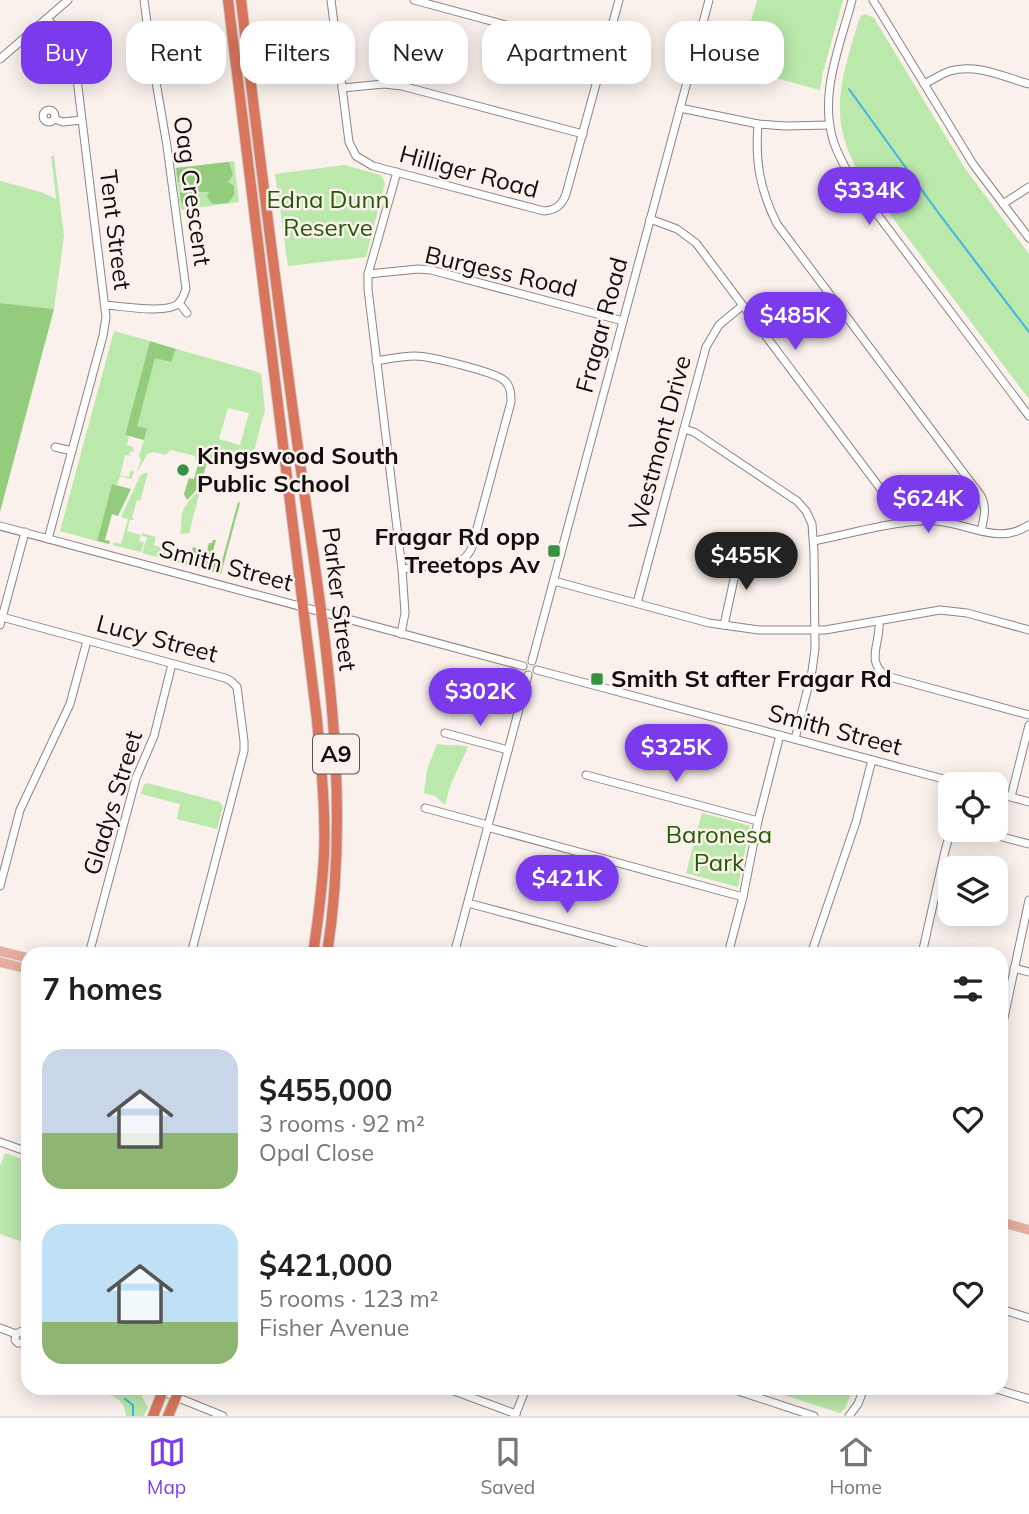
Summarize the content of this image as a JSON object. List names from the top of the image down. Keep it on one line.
{"streets":{"highway":["Parker Street","A9"],"street":["Hilliger Road","Oag Crescent","Tent Street","Burgess Road","Fragar Road","Westmont Drive","Smith Street","Lucy Street","Gladys Street"]},"crossings":[["Oag Crescent","Tent Street"],["Tent Street","Smith Street"],["Burgess Road","Fragar Road"],["Fragar Road","Smith Street"],["Smith Street","Parker Street"],["Lucy Street","Gladys Street"]],"parks":["Edna Dunn Reserve","Baronesa Park"],"places":{"other":["Kingswood South Public School"],"transit":["Fragar Rd opp Treetops Av","Smith St after Fragar Rd"]},"page":{"chip":["Buy","Rent","Filters","New","Apartment","House"],"price":["$334K","$485K","$624K","$455K","$302K","$325K","$421K"],"heading":"7 homes","list":[{"name":"$455,000","note":"3 rooms · 92 m² · Opal Close"},{"name":"$421,000","note":"5 rooms · 123 m² · Fisher Avenue"}],"tabs":["Map","Saved","Home"]}}
